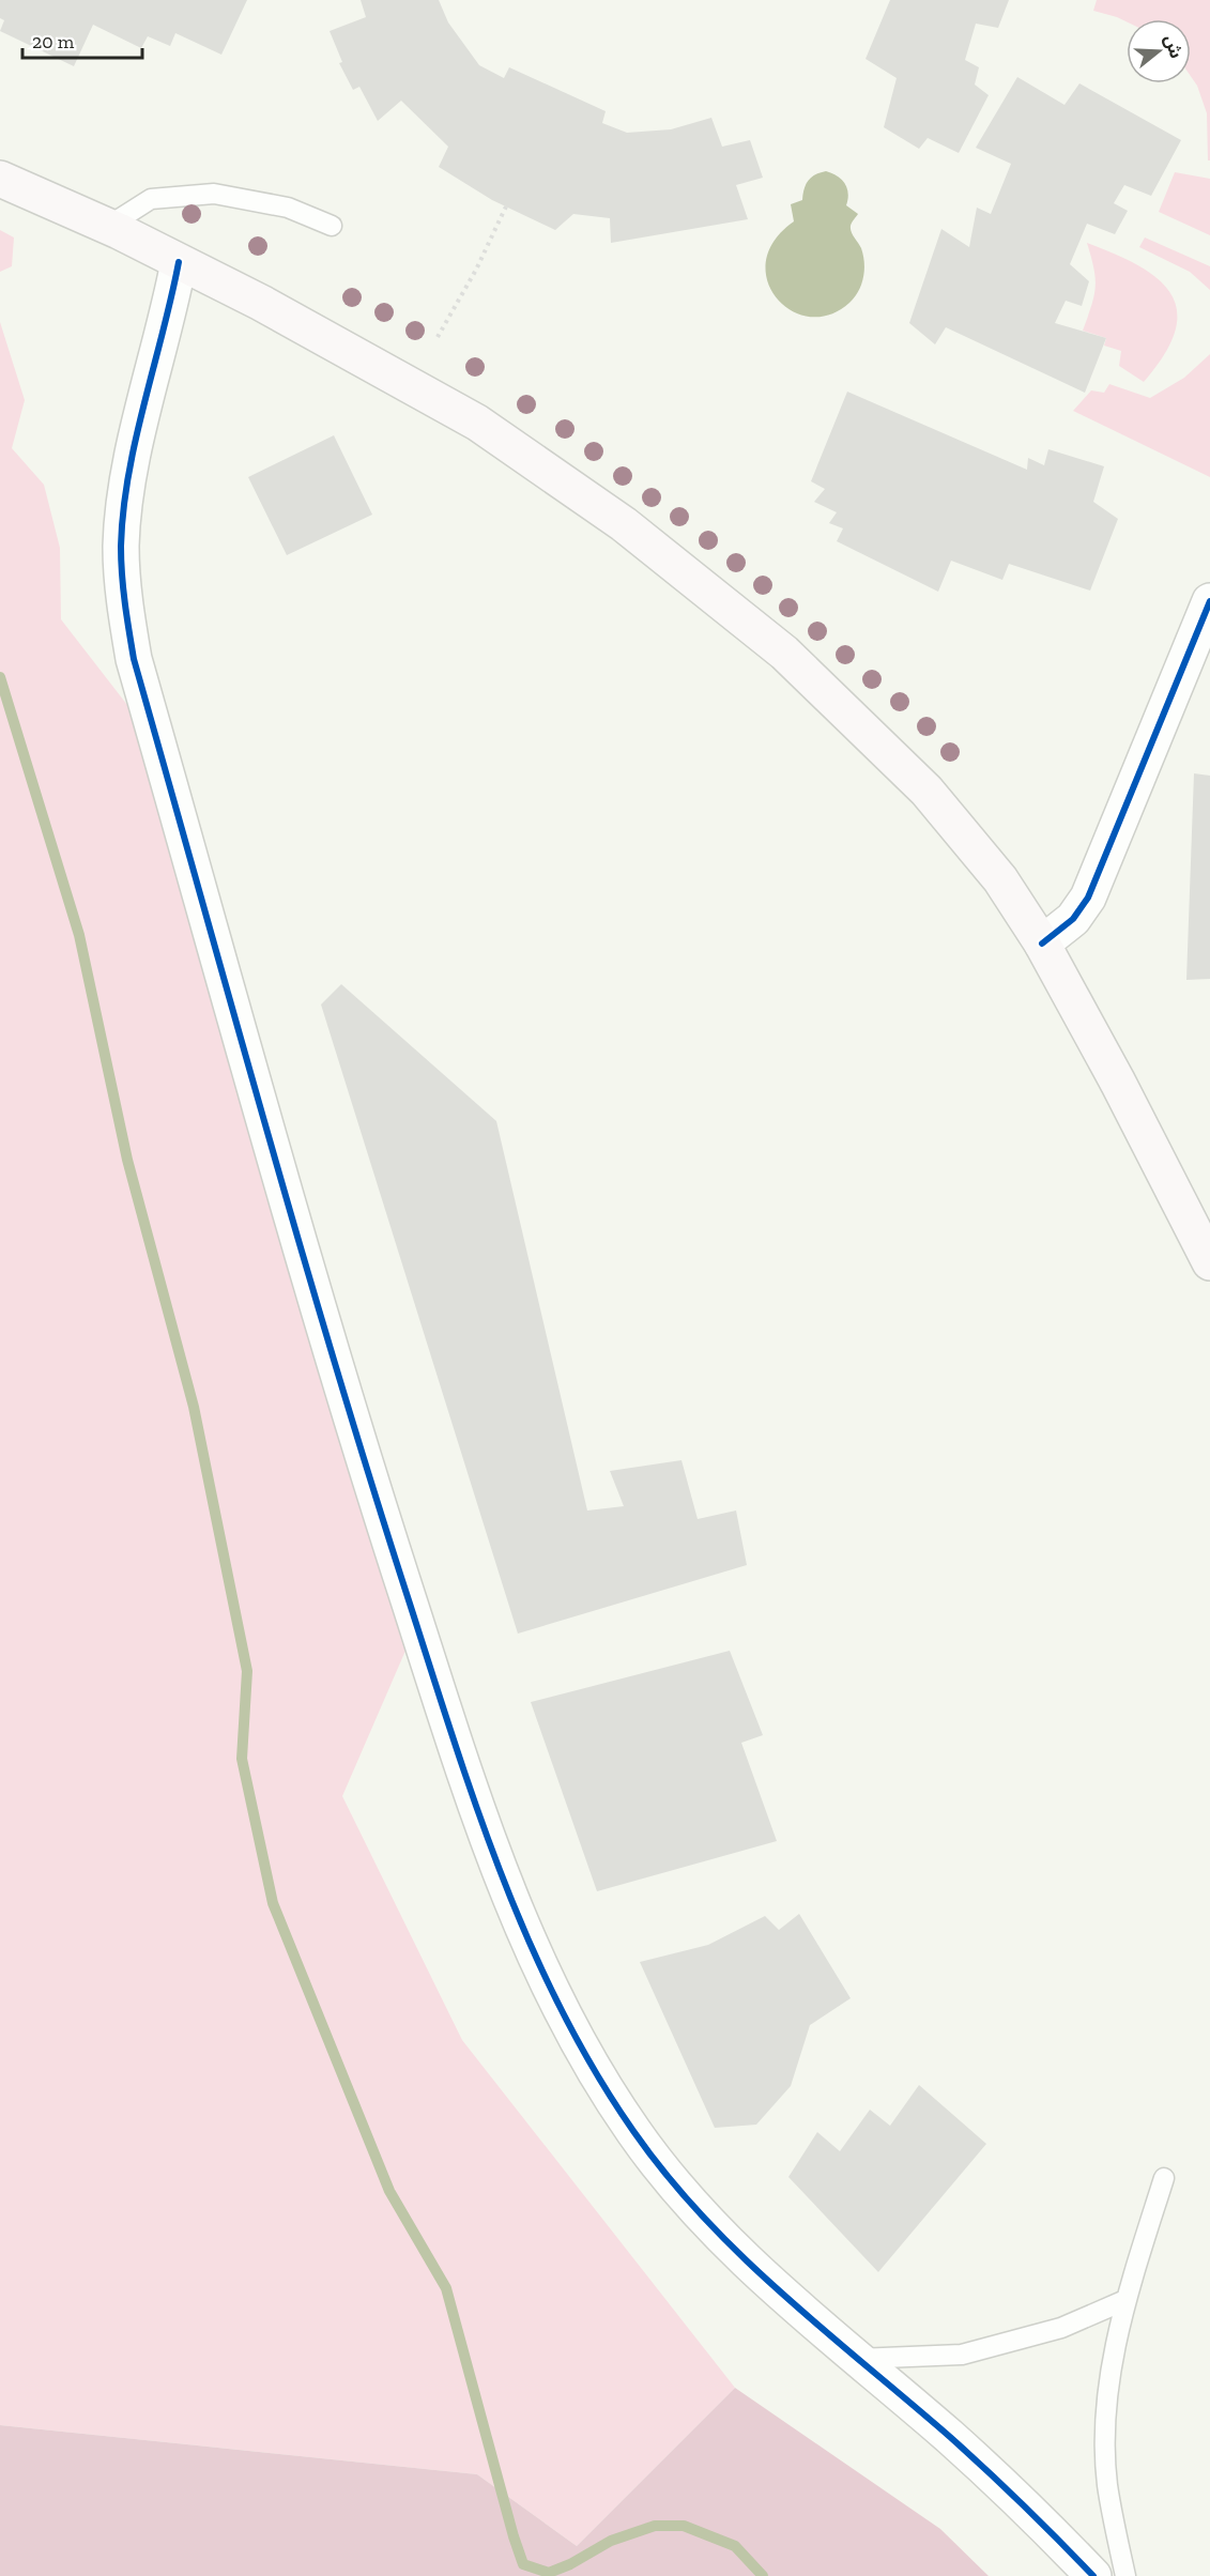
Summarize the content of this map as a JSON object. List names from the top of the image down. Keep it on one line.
{"scale_bar":"20 m","north":"right"}
